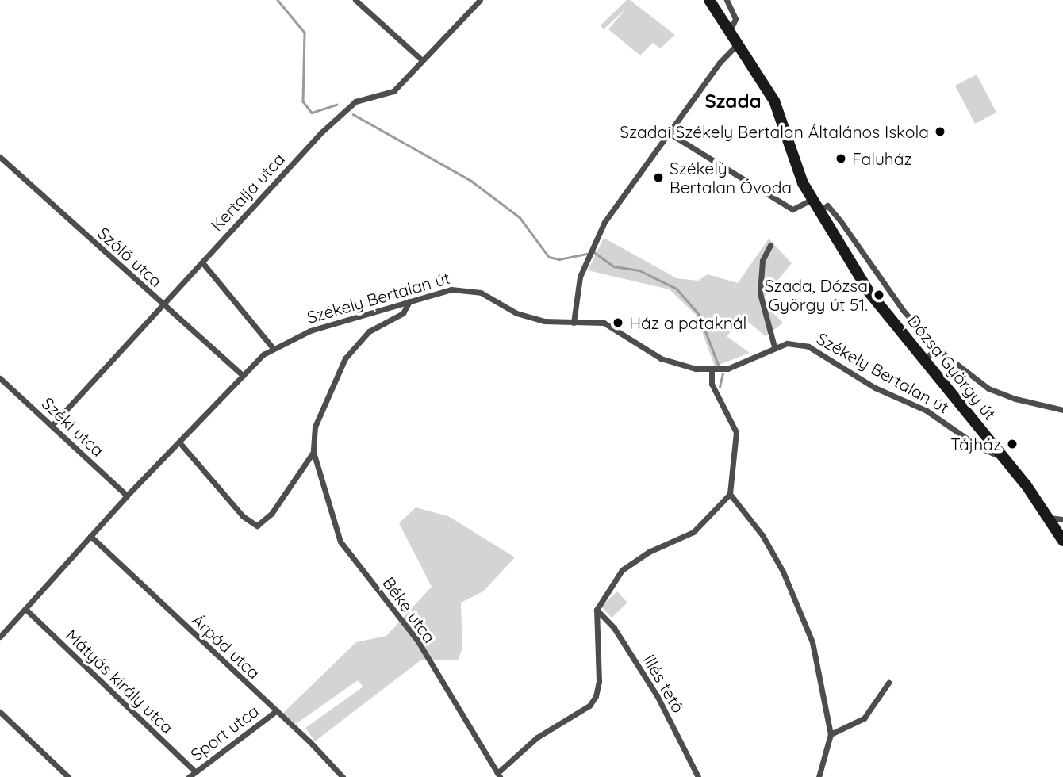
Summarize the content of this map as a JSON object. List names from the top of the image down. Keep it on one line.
{"streets":{"main road":["Dózsa György út"],"street":["Kertalja utca","Szőlő utca","Székely Bertalan út","Széki utca","Béke utca","Árpád utca","Mátyás király utca","Illés tető","Sport utca"]},"crossings":[["Kertalja utca","Szőlő utca"],["Kertalja utca","Széki utca"],["Szőlő utca","Székely Bertalan út"],["Székely Bertalan út","Dózsa György út"],["Székely Bertalan út","Széki utca"],["Székely Bertalan út","Béke utca"],["Székely Bertalan út","Árpád utca"],["Székely Bertalan út","Mátyás király utca"],["Árpád utca","Sport utca"],["Mátyás király utca","Sport utca"]],"districts":["Szada"],"places":["Szadai Székely Bertalan Általános Iskola","Faluház","Székely Bertalan Óvoda","Szada, Dózsa György út 51.","Ház a pataknál","Tájház"]}
